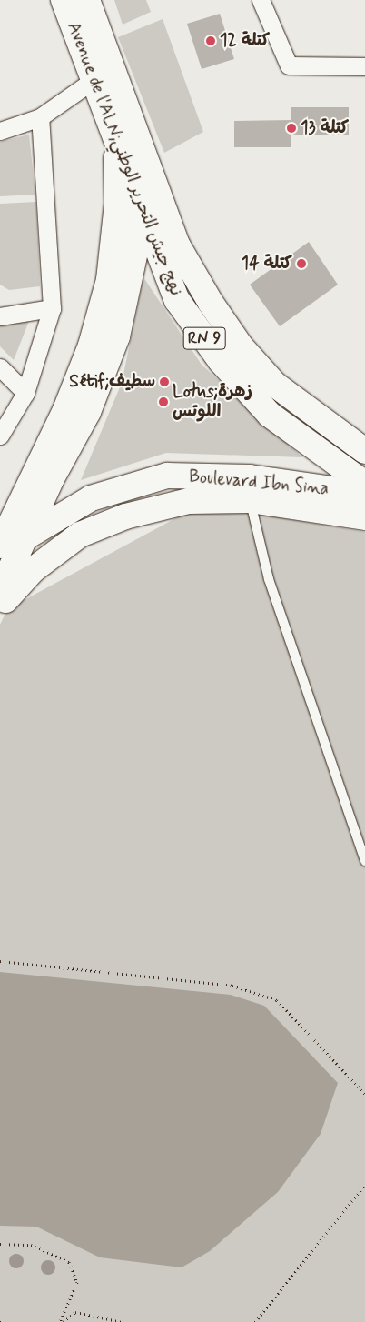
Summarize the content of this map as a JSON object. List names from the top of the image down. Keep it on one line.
{"streets":{"main road":["Avenue de l'ALN;نهج جيش التحرير الوطني","RN 9","Boulevard Ibn Sina"]},"crossings":[["Avenue de l'ALN;نهج جيش التحرير الوطني","Boulevard Ibn Sina"]],"places":["كتلة 12","كتلة 13","كتلة 14","Sétif;سطيف","Lotus;زهرة اللوتس"]}
